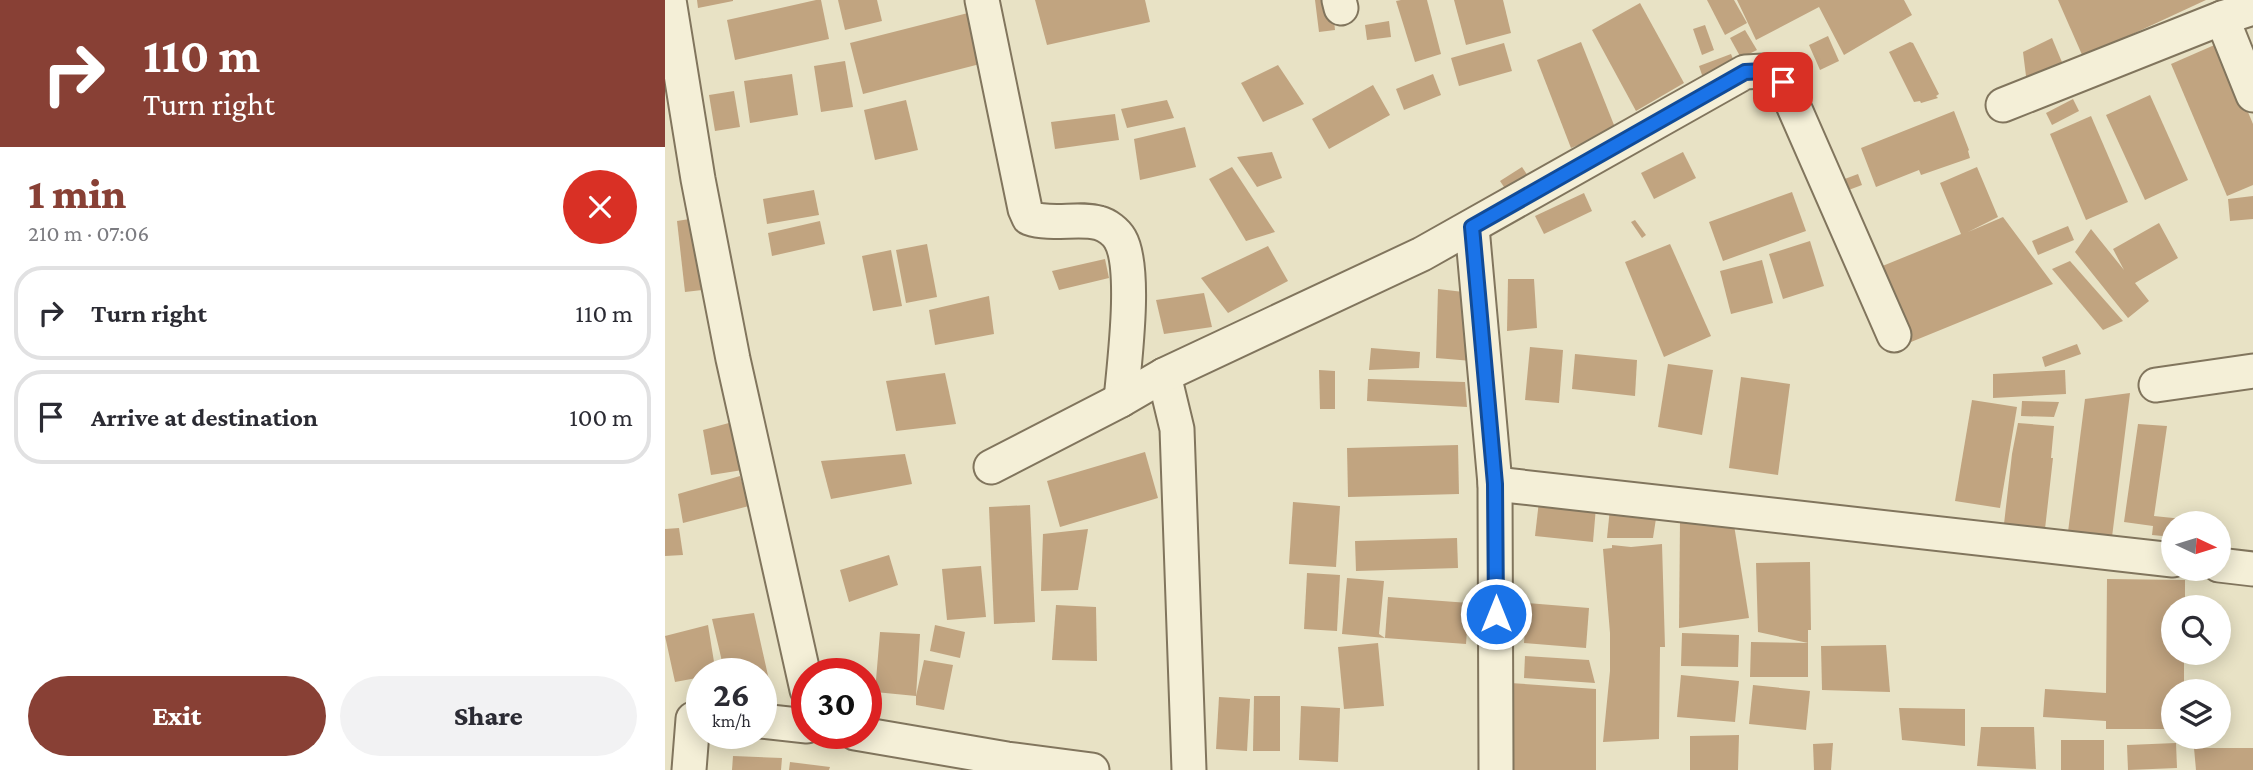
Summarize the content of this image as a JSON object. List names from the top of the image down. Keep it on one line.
{"north":"right","page":{"turn":["110 m","Turn right"],"heading":["1 min","210 m · 07:06"],"list":[{"name":"Turn right","value":"110 m"},{"name":"Arrive at destination","value":"100 m"}],"speed":"26 km/h","limit":"30","buttons":["Exit","Share"]}}
